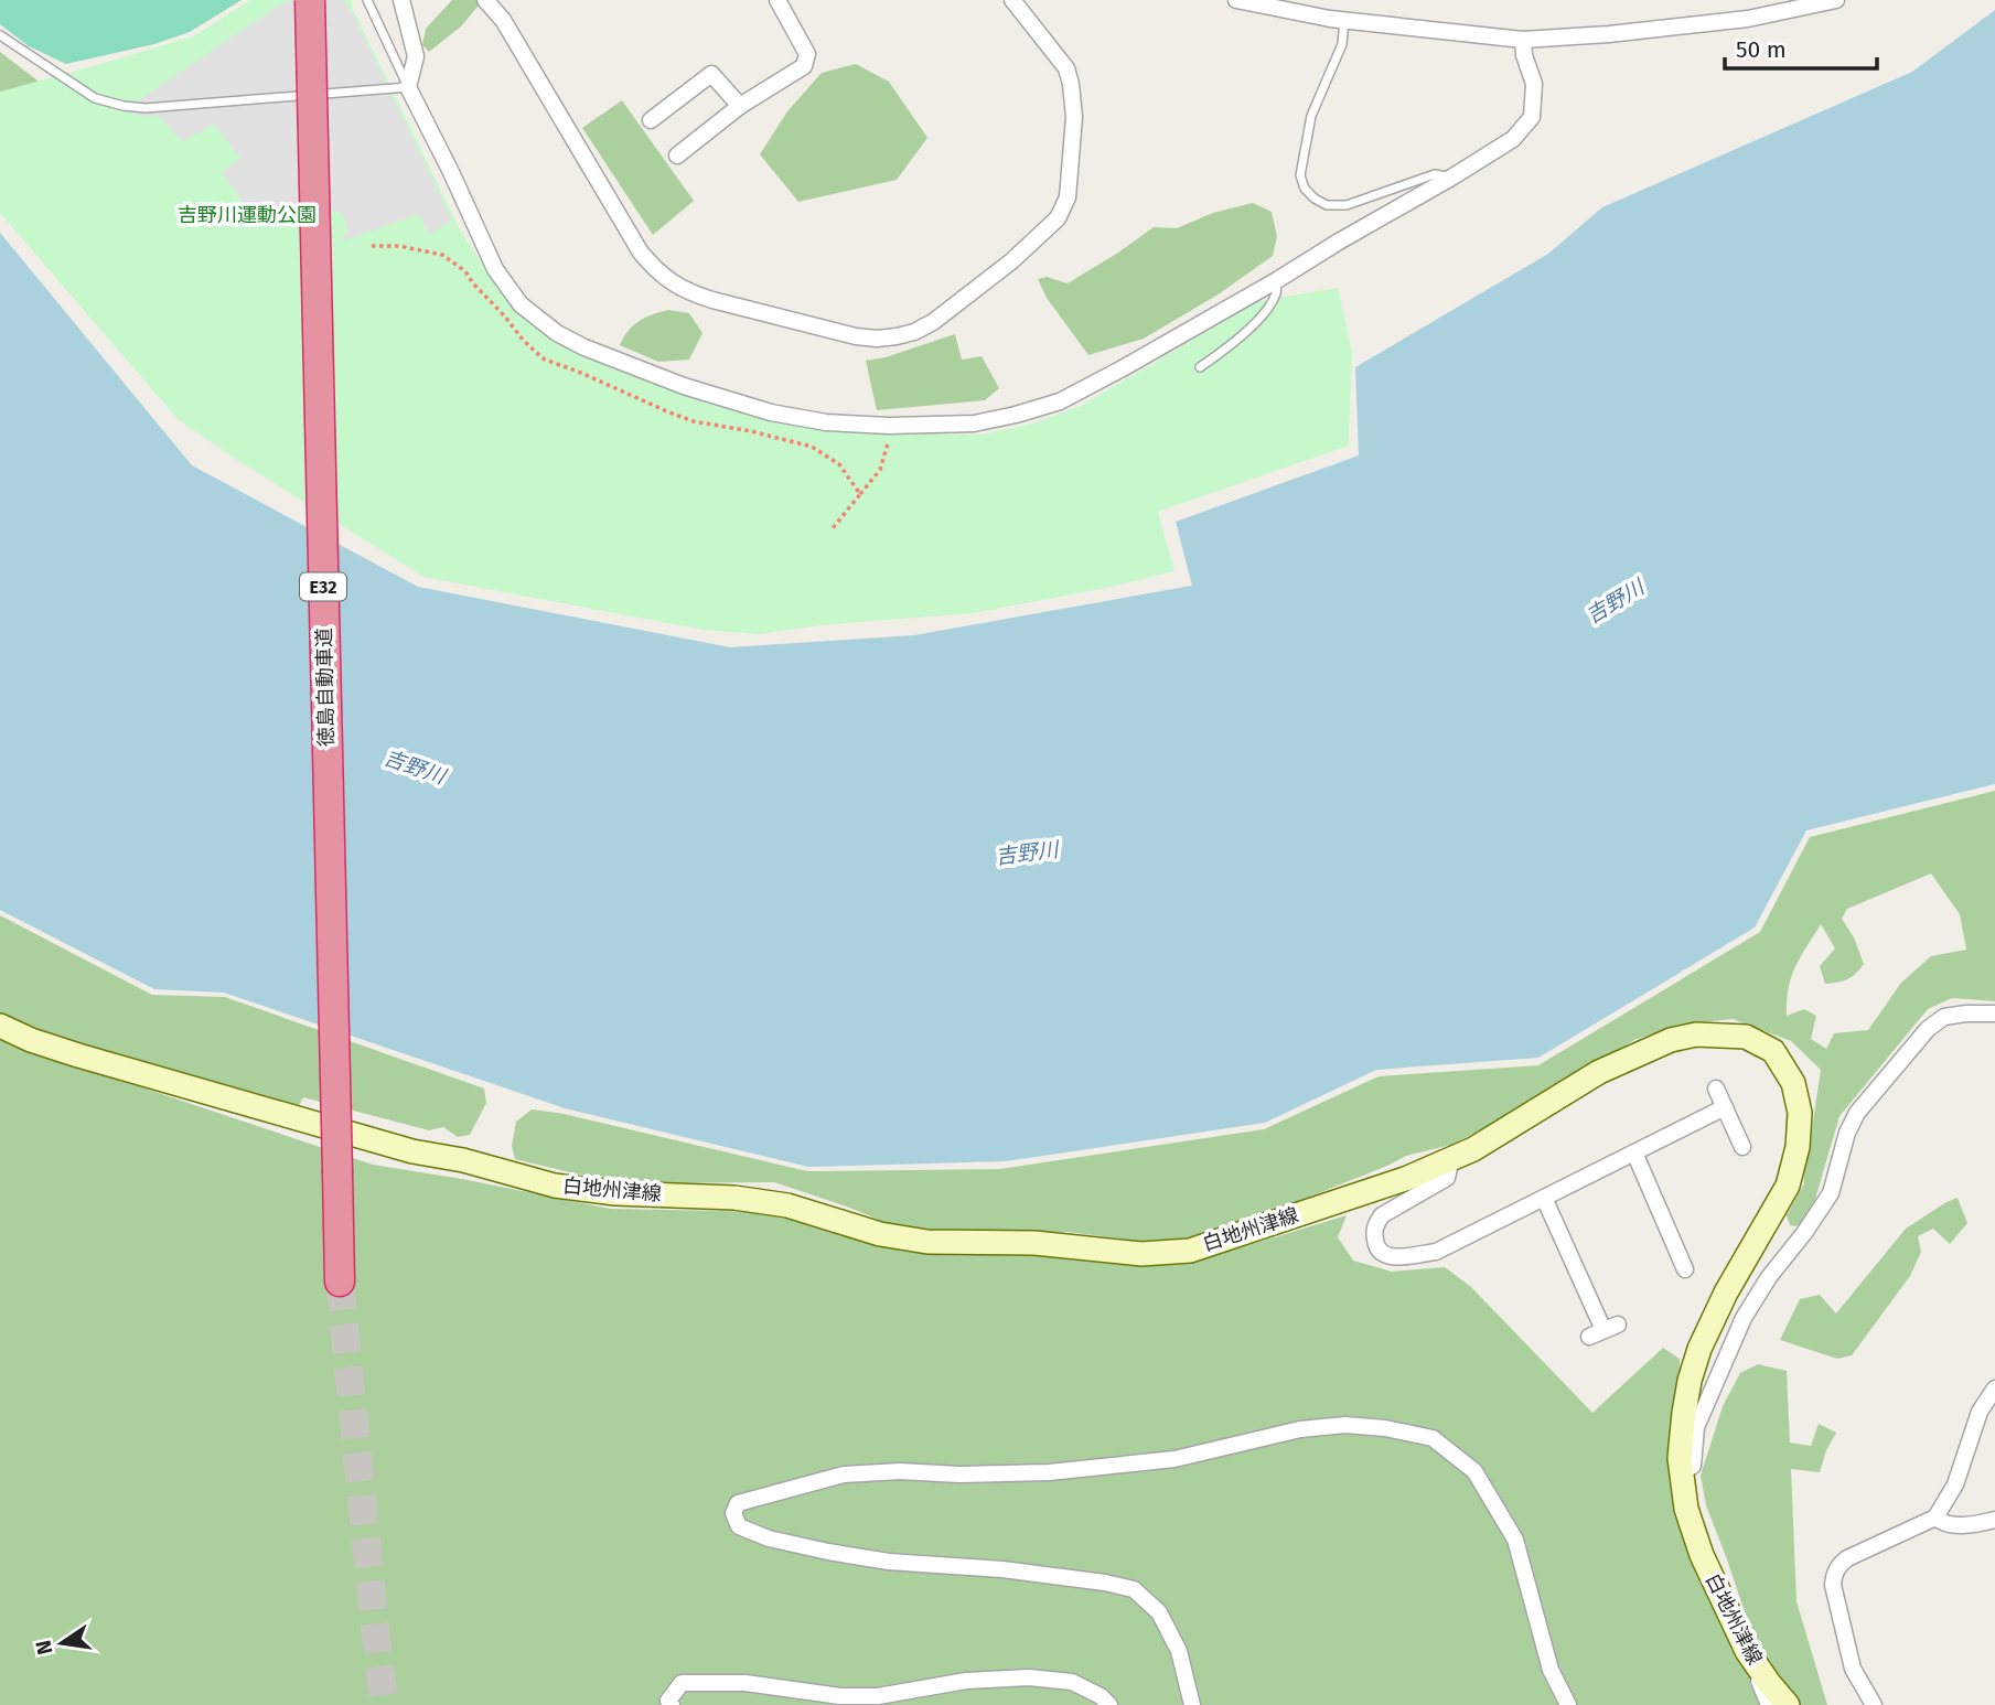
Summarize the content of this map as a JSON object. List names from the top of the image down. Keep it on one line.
{"streets":{"highway":["E32","徳島自動車道"],"main road":["白地州津線"]},"water":["吉野川"],"parks":["吉野川運動公園"],"scale_bar":"50 m","north":"left"}
